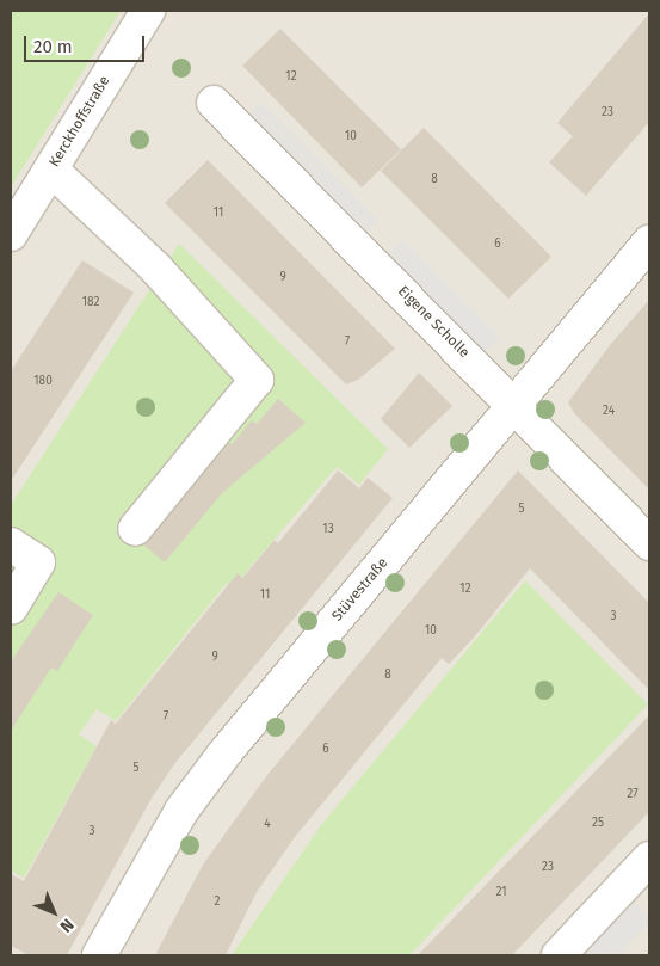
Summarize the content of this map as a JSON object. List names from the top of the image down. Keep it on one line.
{"streets":{"street":["Kerckhoffstraße","Eigene Scholle","Stüvestraße"]},"crossings":[["Eigene Scholle","Stüvestraße"]],"house_numbers":["12","23","10","8","11","6","9","182","7","180","24","5","13","12","11","3","10","9","8","7","6","5","27","25","4","3","23","21","2"],"scale_bar":"20 m","north":"bottom right"}
